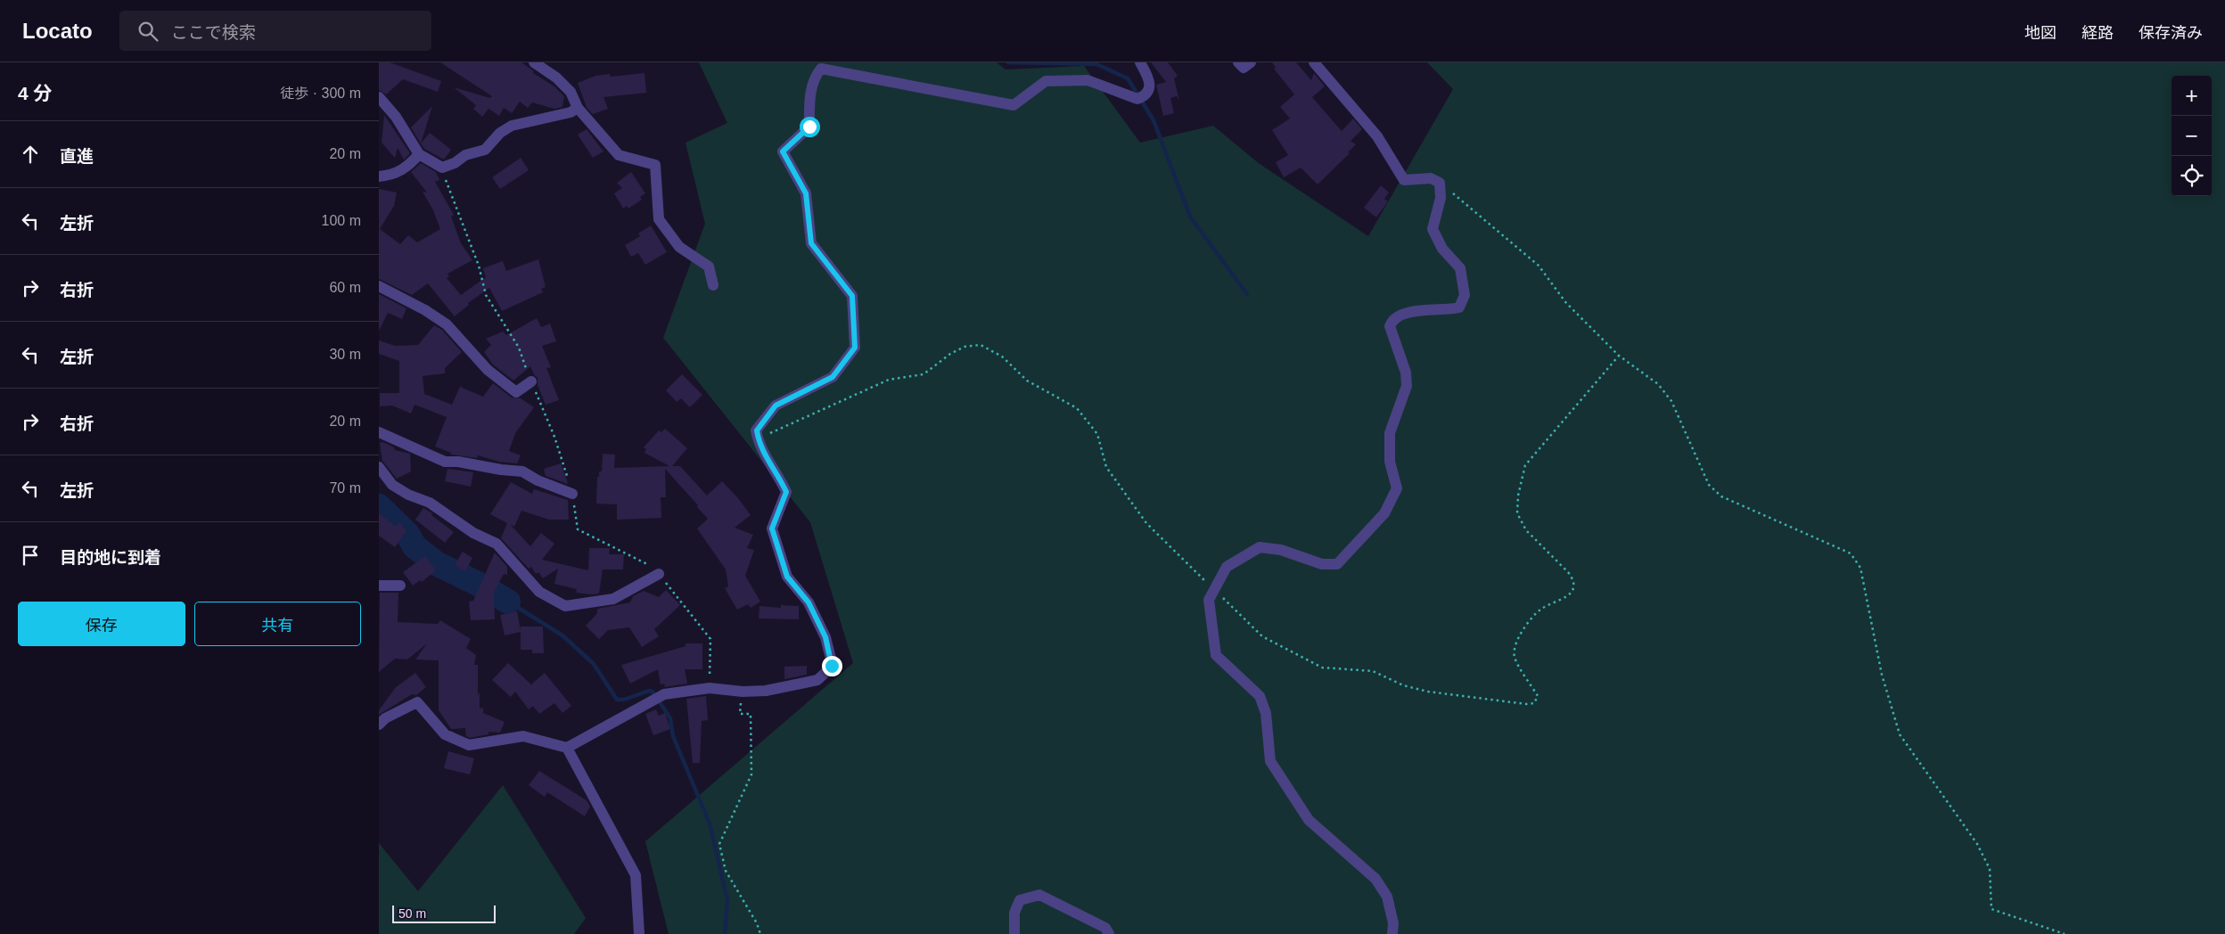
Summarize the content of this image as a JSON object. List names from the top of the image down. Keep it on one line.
{"scale_bar":"50 m","page":{"header":"Locato","search":"ここで検索","nav":["地図","経路","保存済み"],"heading":["4 分","徒歩 · 300 m"],"map_buttons":["+","−"],"list":[["直進","20 m"],["左折","100 m"],["右折","60 m"],["左折","30 m"],["右折","20 m"],["左折","70 m"],"目的地に到着"],"buttons":["保存","共有"],"scale":"50 m"}}
